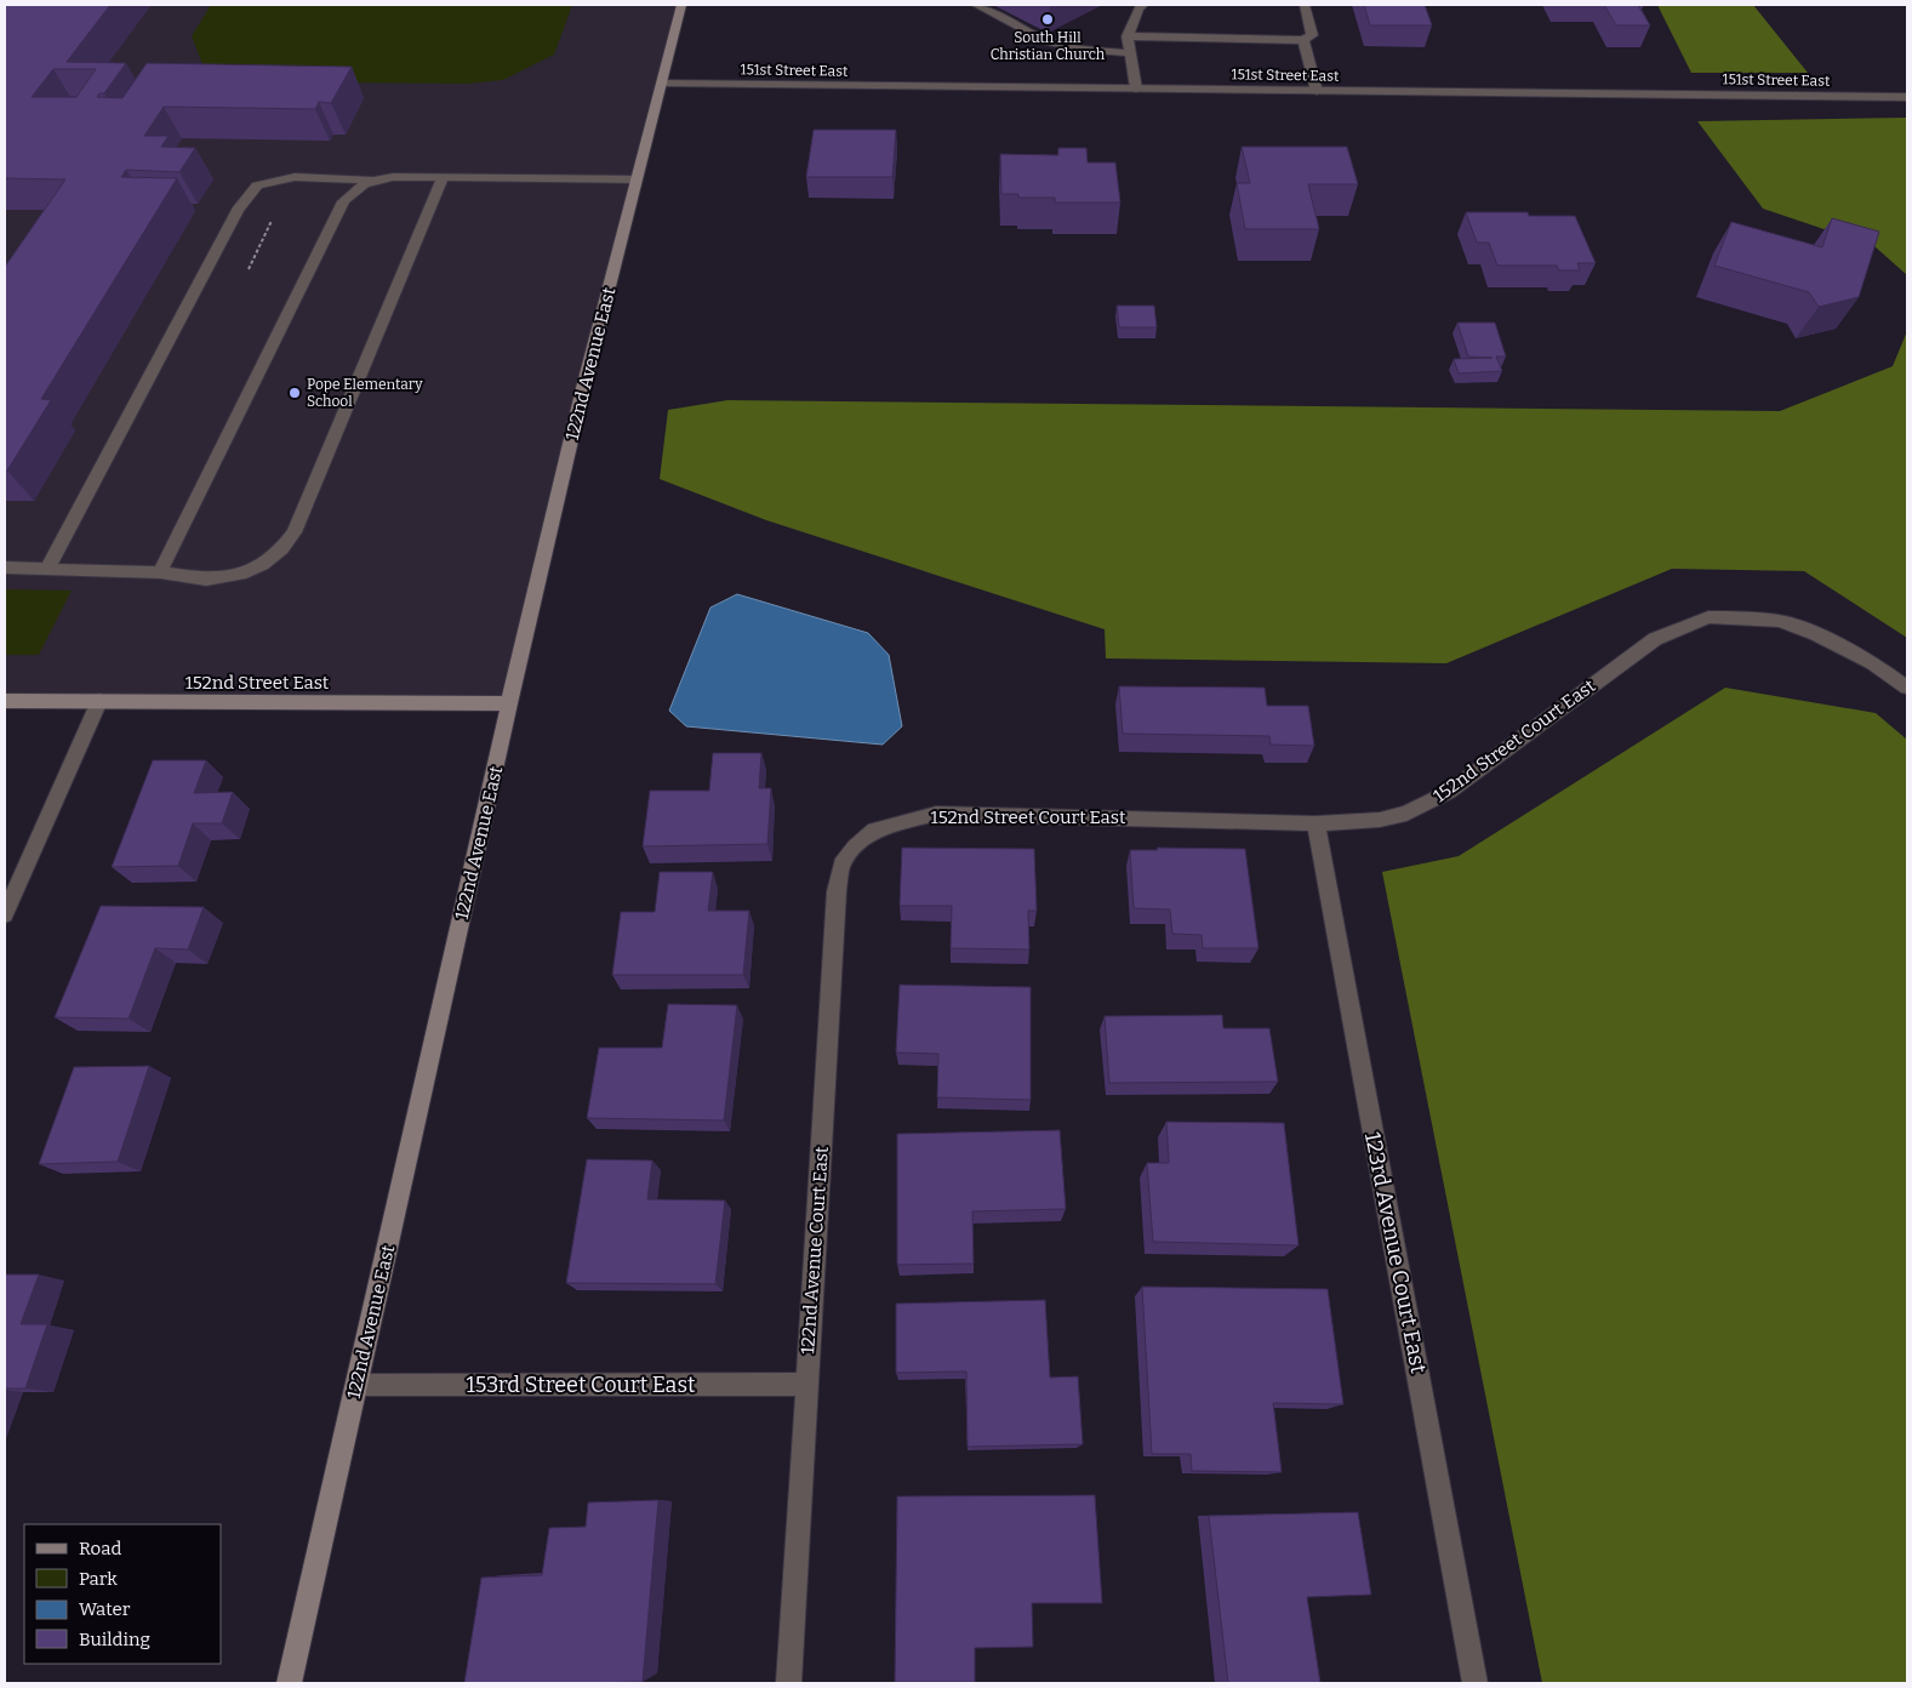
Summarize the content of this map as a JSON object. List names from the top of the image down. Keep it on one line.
{"streets":{"main road":["122nd Avenue East","152nd Street East"],"street":["151st Street East","152nd Street Court East","122nd Avenue Court East","123rd Avenue Court East","153rd Street Court East"]},"crossings":[["151st Street East","122nd Avenue East"],["122nd Avenue East","152nd Street East"],["122nd Avenue East","153rd Street Court East"],["152nd Street Court East","122nd Avenue Court East"],["152nd Street Court East","123rd Avenue Court East"],["122nd Avenue Court East","153rd Street Court East"]],"places":["South Hill Christian Church","Pope Elementary School"],"legend":["Road","Park","Water","Building"]}
